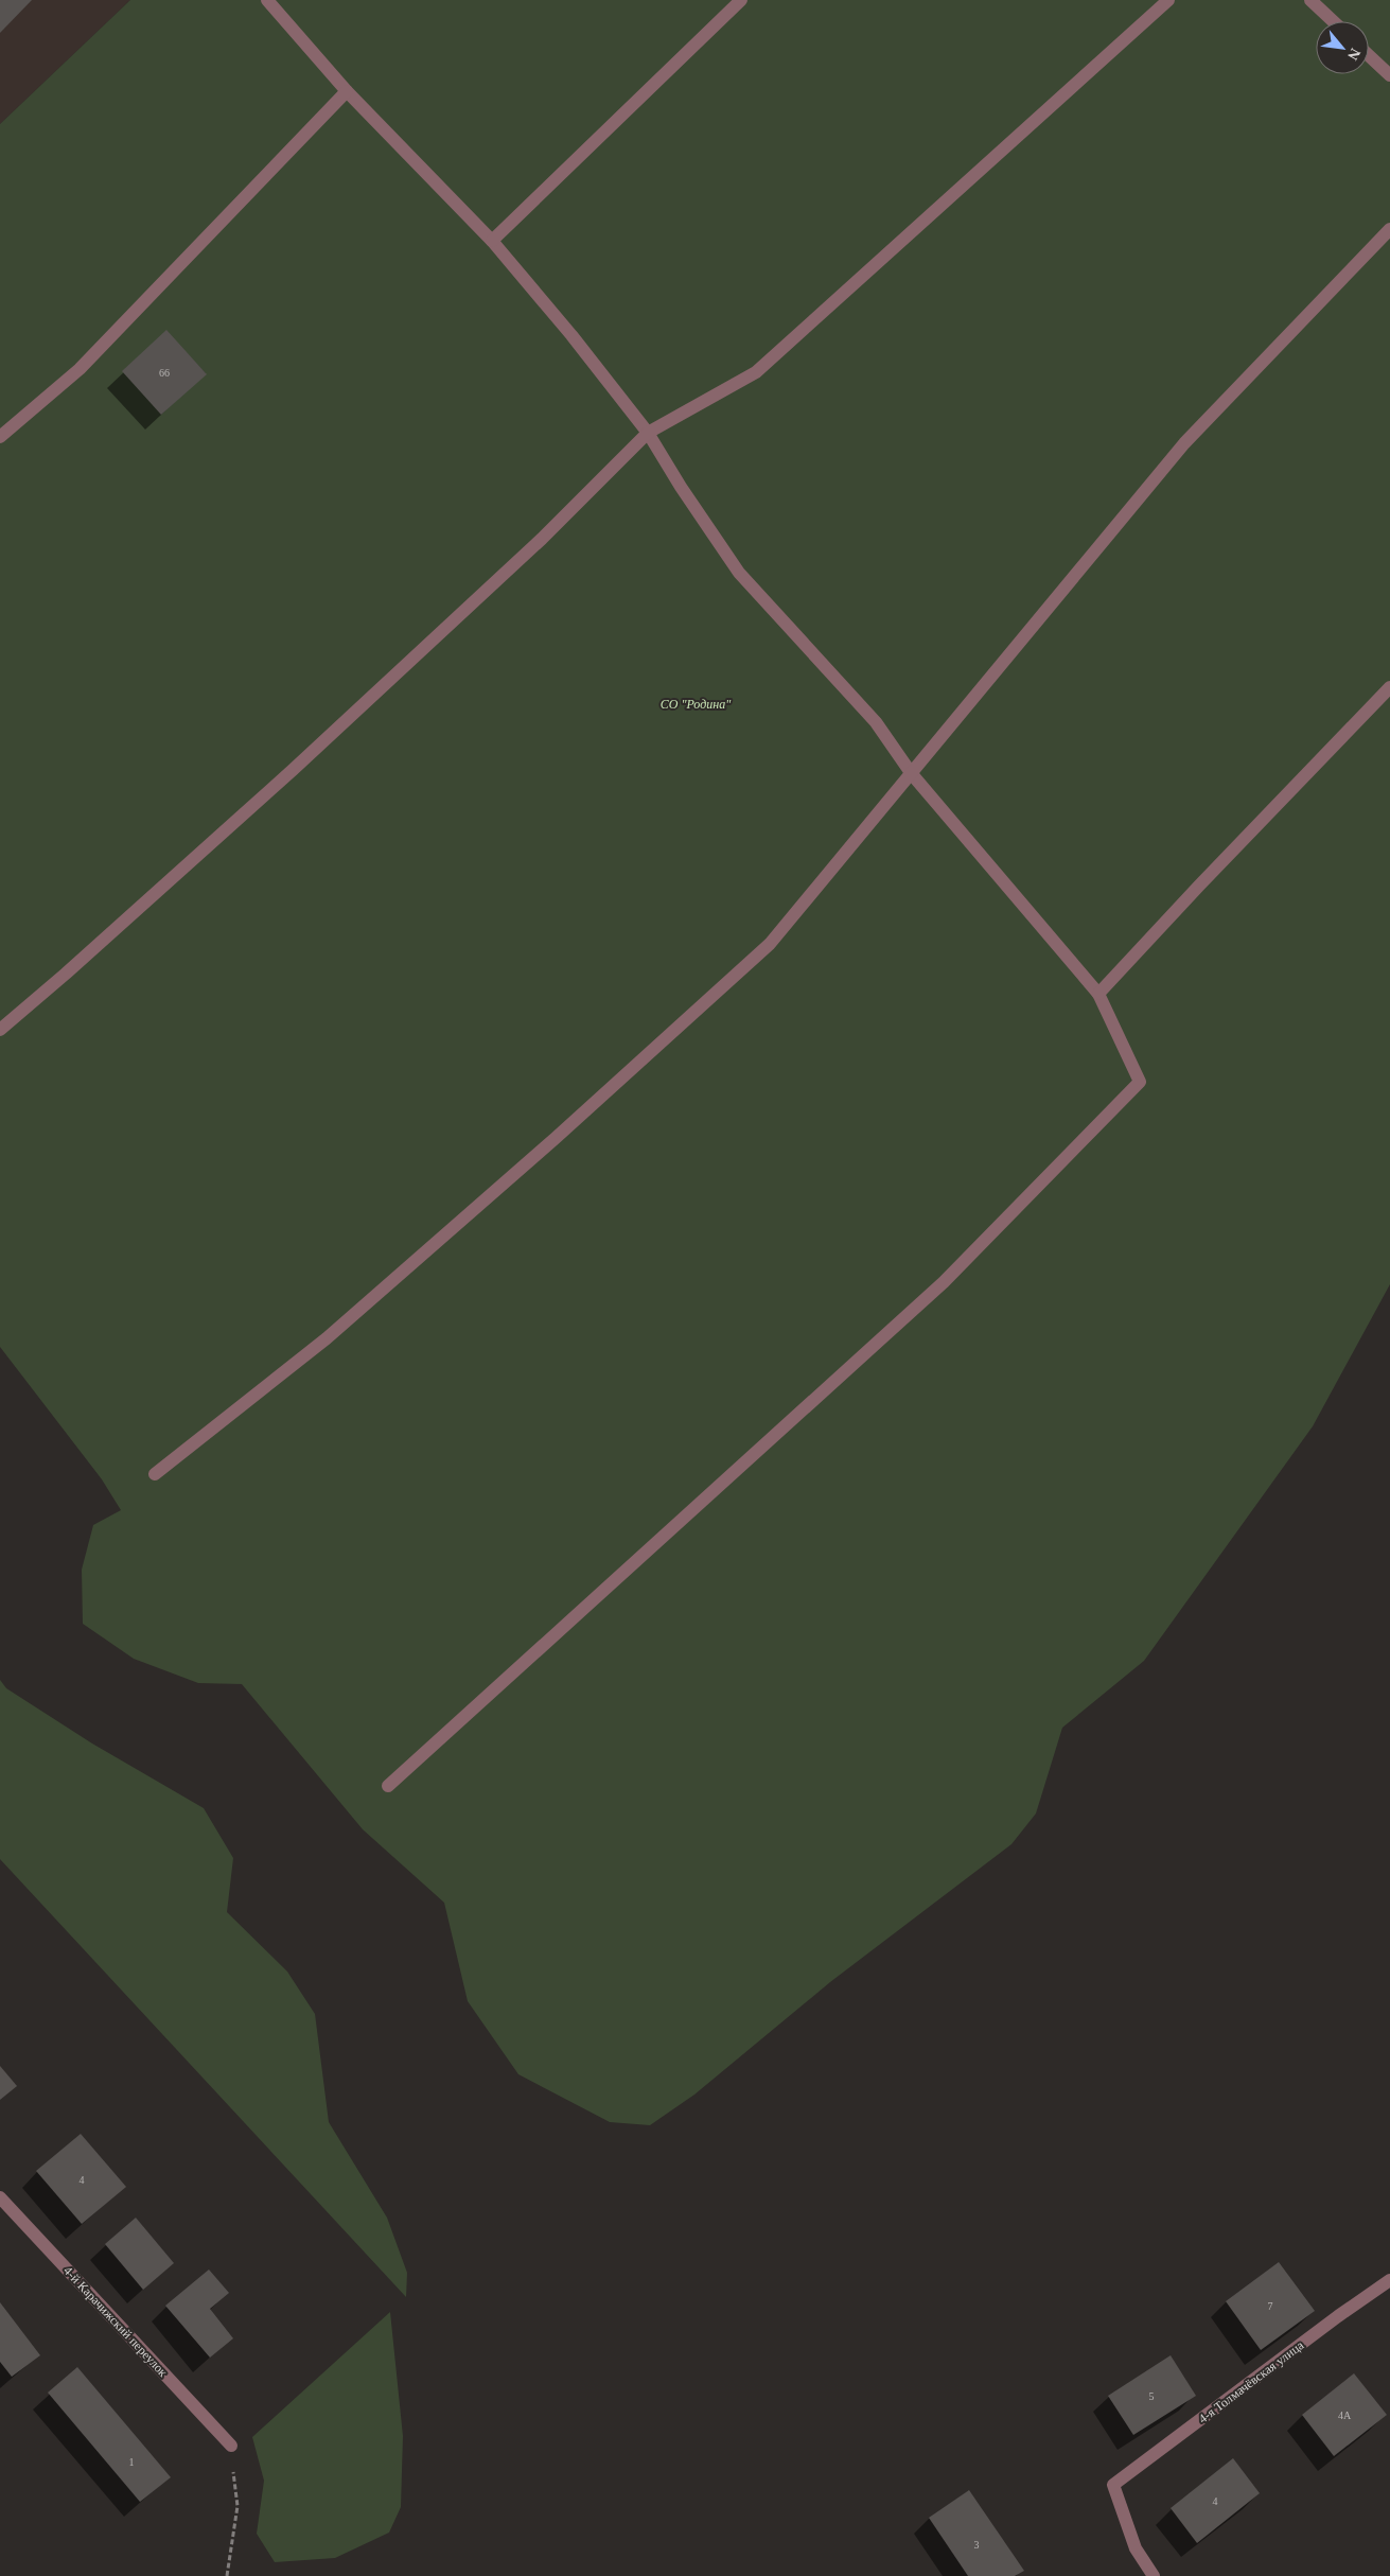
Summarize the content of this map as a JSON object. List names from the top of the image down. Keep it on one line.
{"streets":{"street":["4-й Карачижский переулок","4-я Толмачёвская улица"]},"parks":["СО \"Родина\""],"house_numbers":["66","4","7","5","4А","1","4","3"],"north":"bottom right"}
